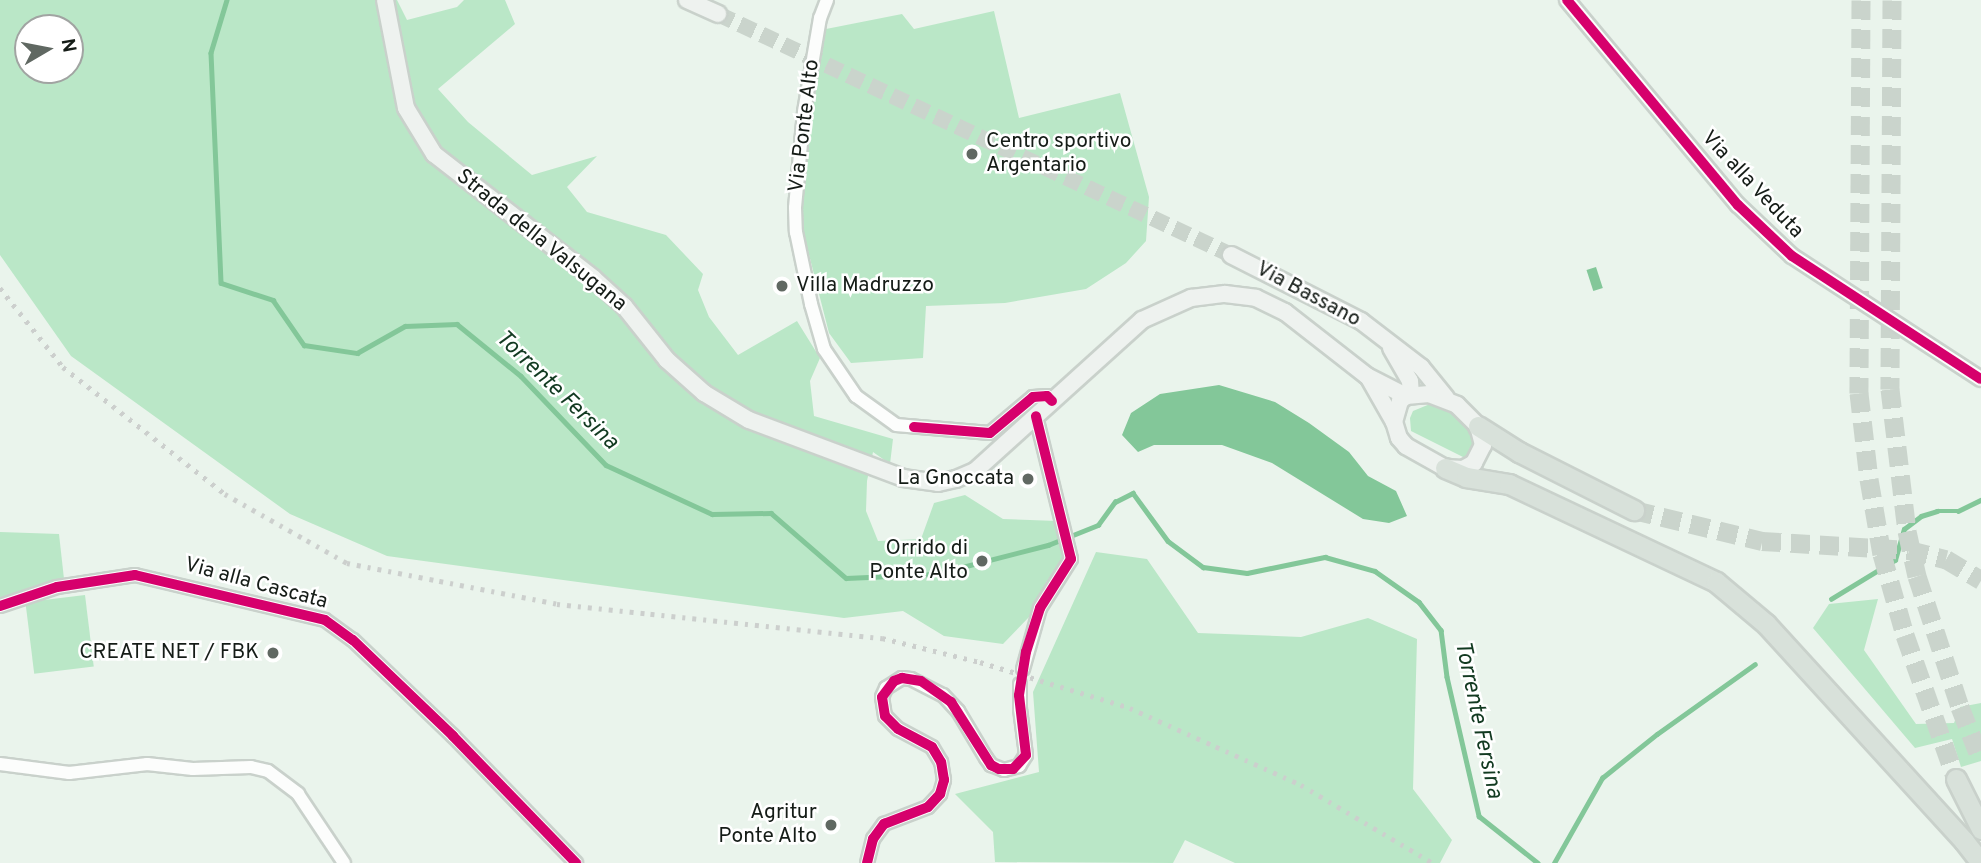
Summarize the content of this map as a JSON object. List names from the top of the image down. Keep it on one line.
{"streets":{"main road":["Strada della Valsugana","Via Bassano"],"street":["Via Ponte Alto","Via alla Veduta","Via alla Cascata"]},"crossings":[["Via Ponte Alto","Strada della Valsugana"],["Strada della Valsugana","Via Bassano"]],"water":["Torrente Fersina"],"places":["Centro sportivo Argentario","Villa Madruzzo","La Gnoccata","Orrido di Ponte Alto","CREATE NET / FBK","Agritur Ponte Alto"],"north":"right"}
